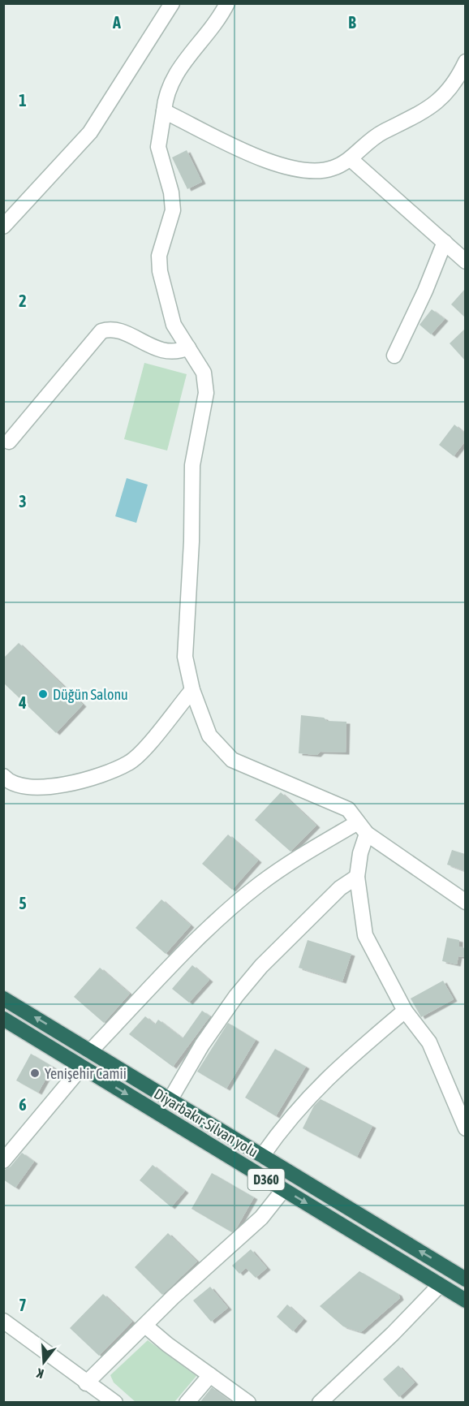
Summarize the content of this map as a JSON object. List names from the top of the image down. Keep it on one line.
{"streets":{"highway":["Diyarbakır-Silvan yolu","D360"]},"places":["Düğün Salonu","Yenişehir Camii"],"north":"bottom","grid":{"columns":["A","B"],"rows":["1","2","3","4","5","6","7"]}}
